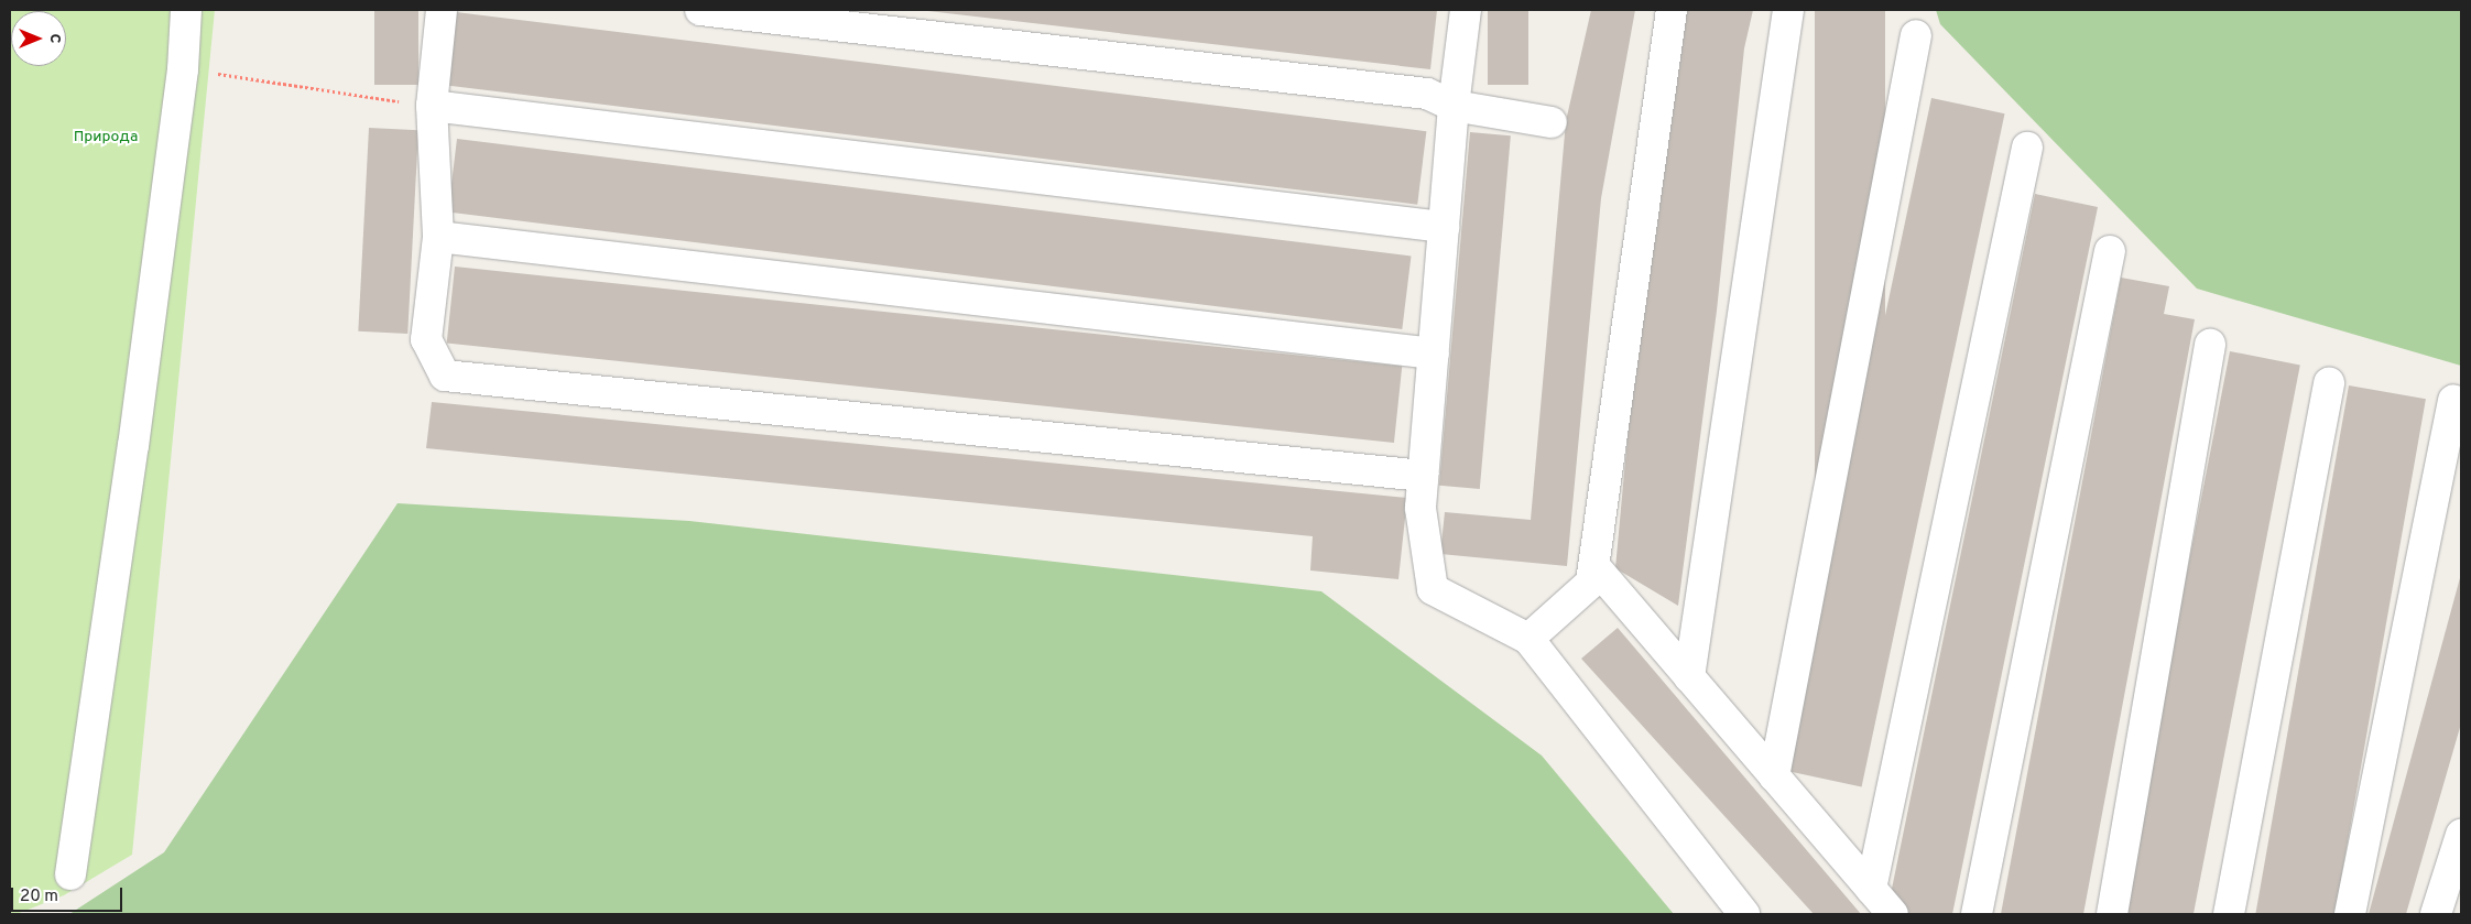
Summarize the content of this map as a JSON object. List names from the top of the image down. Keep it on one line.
{"parks":["Природа"],"scale_bar":"20 m","north":"right"}
